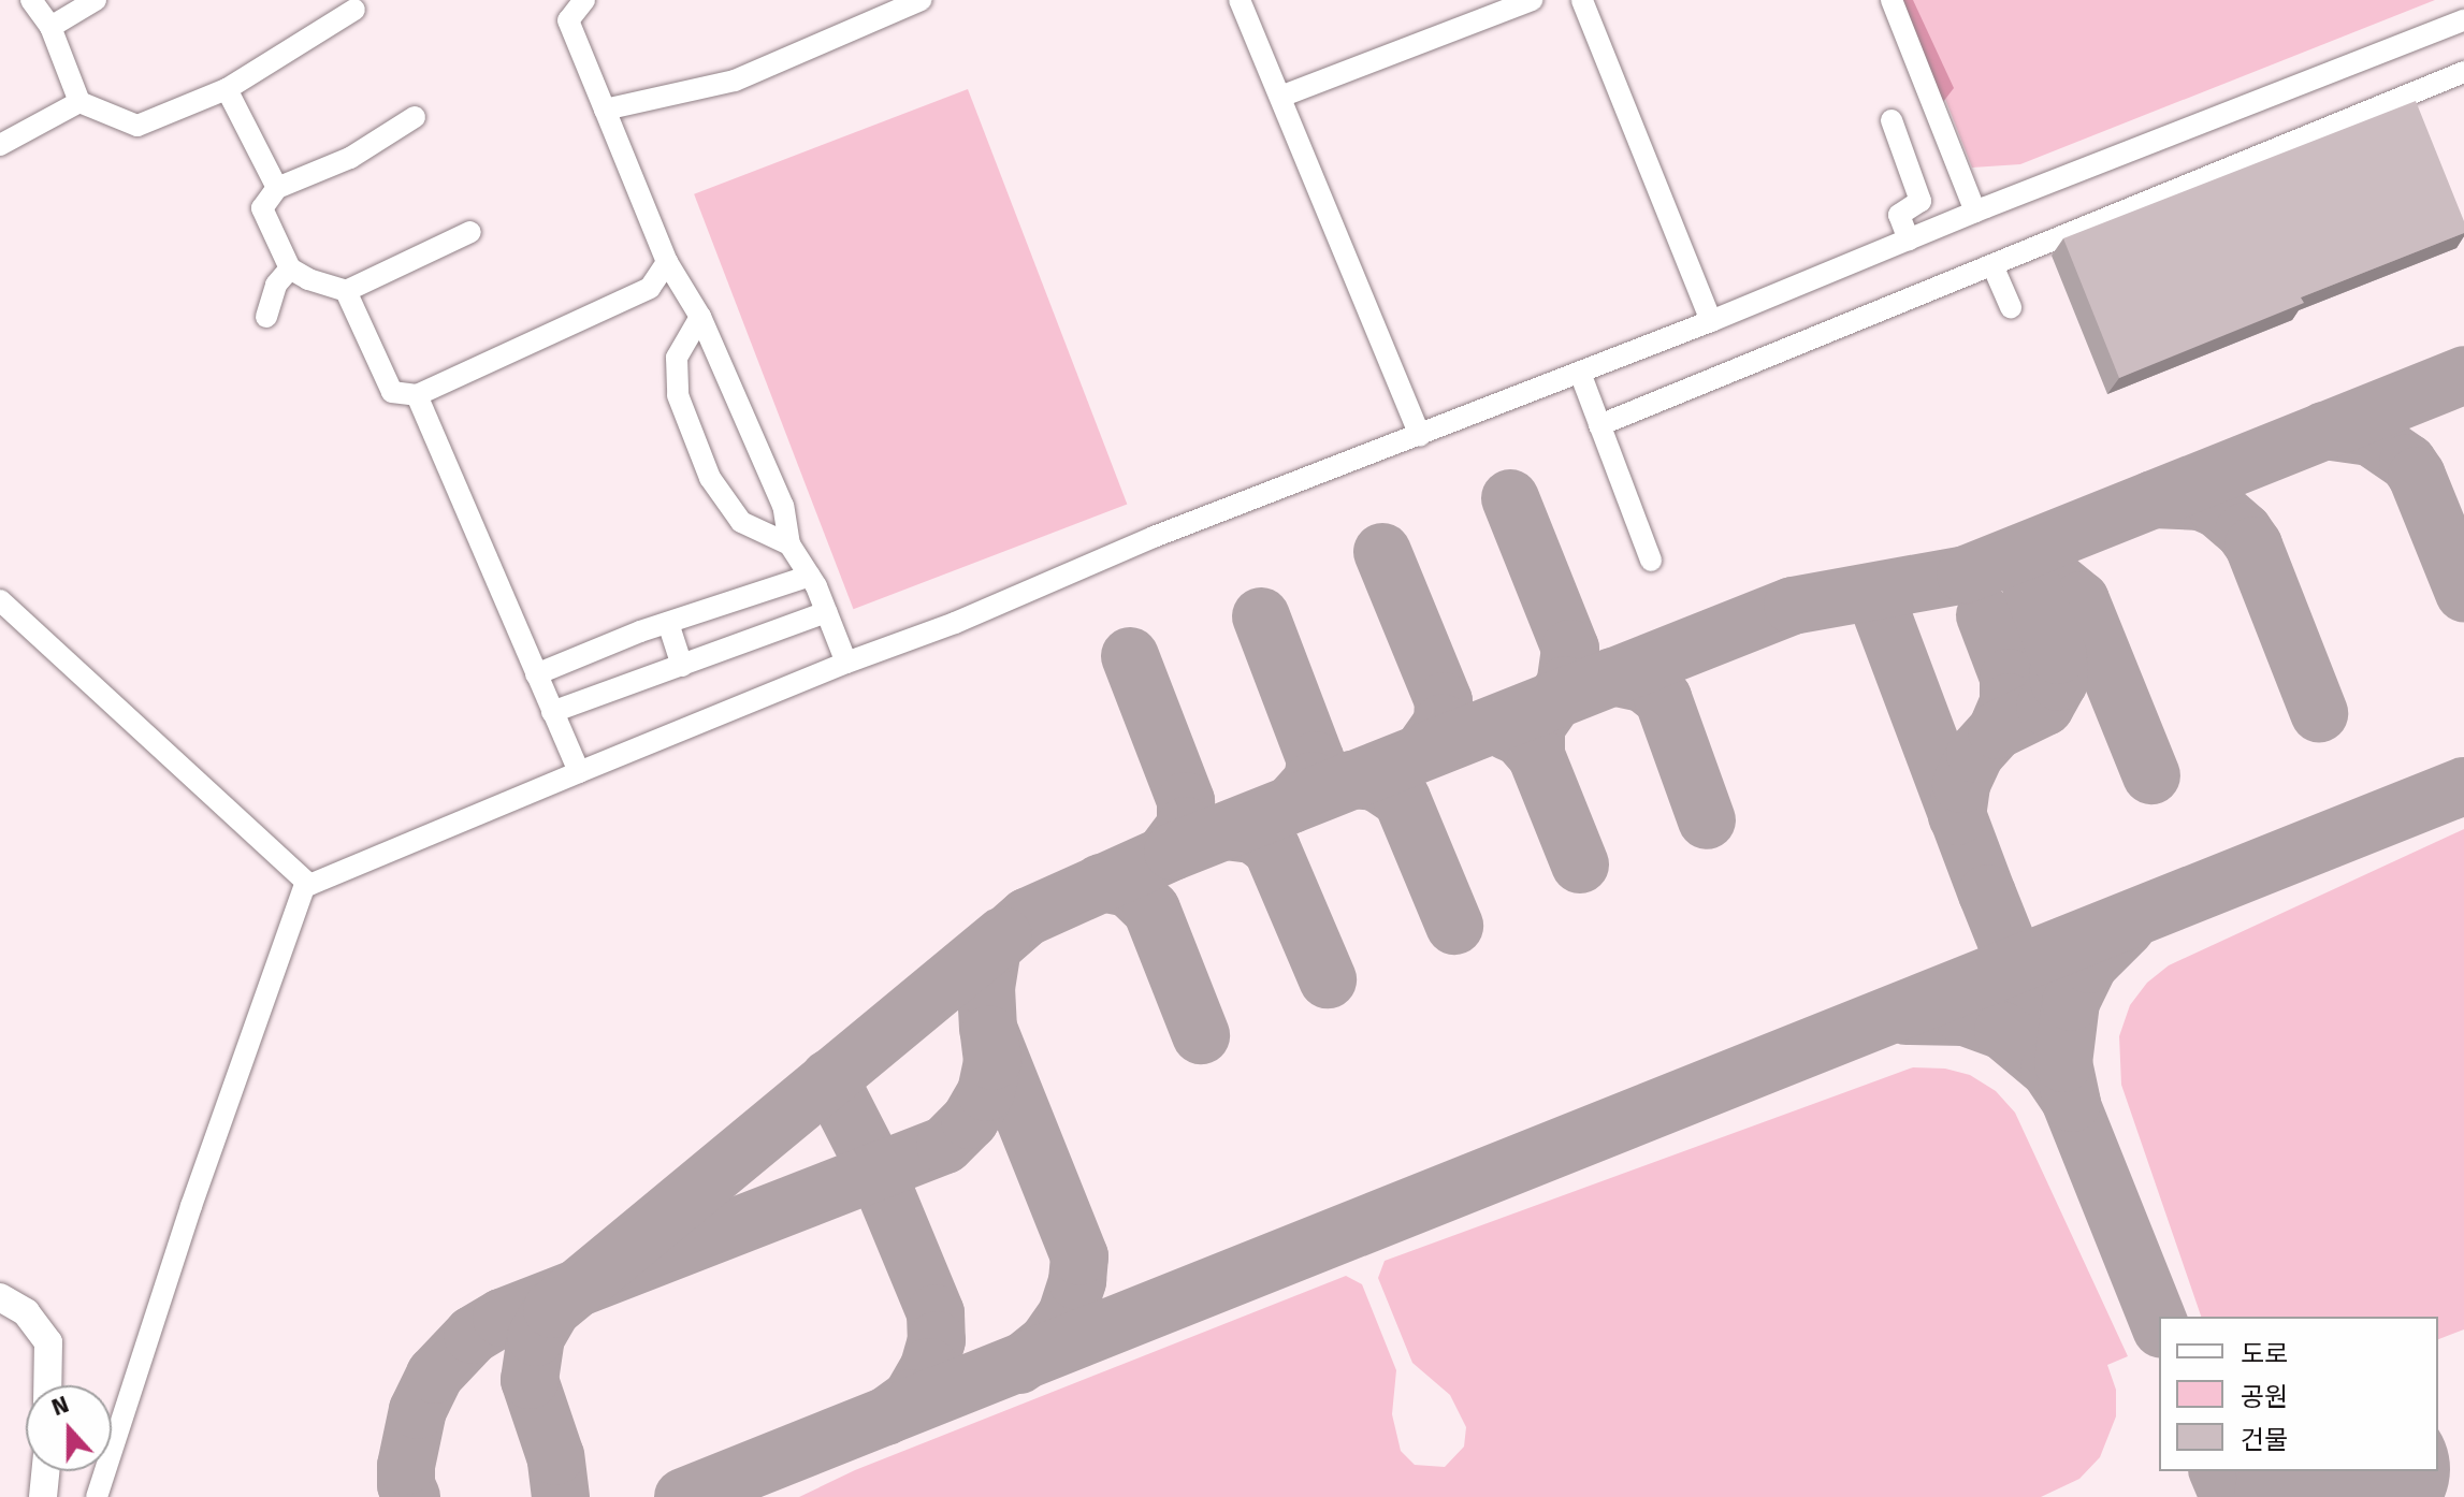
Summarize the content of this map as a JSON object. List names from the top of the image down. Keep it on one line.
{"legend":["도로","공원","건물"],"north":"top"}
